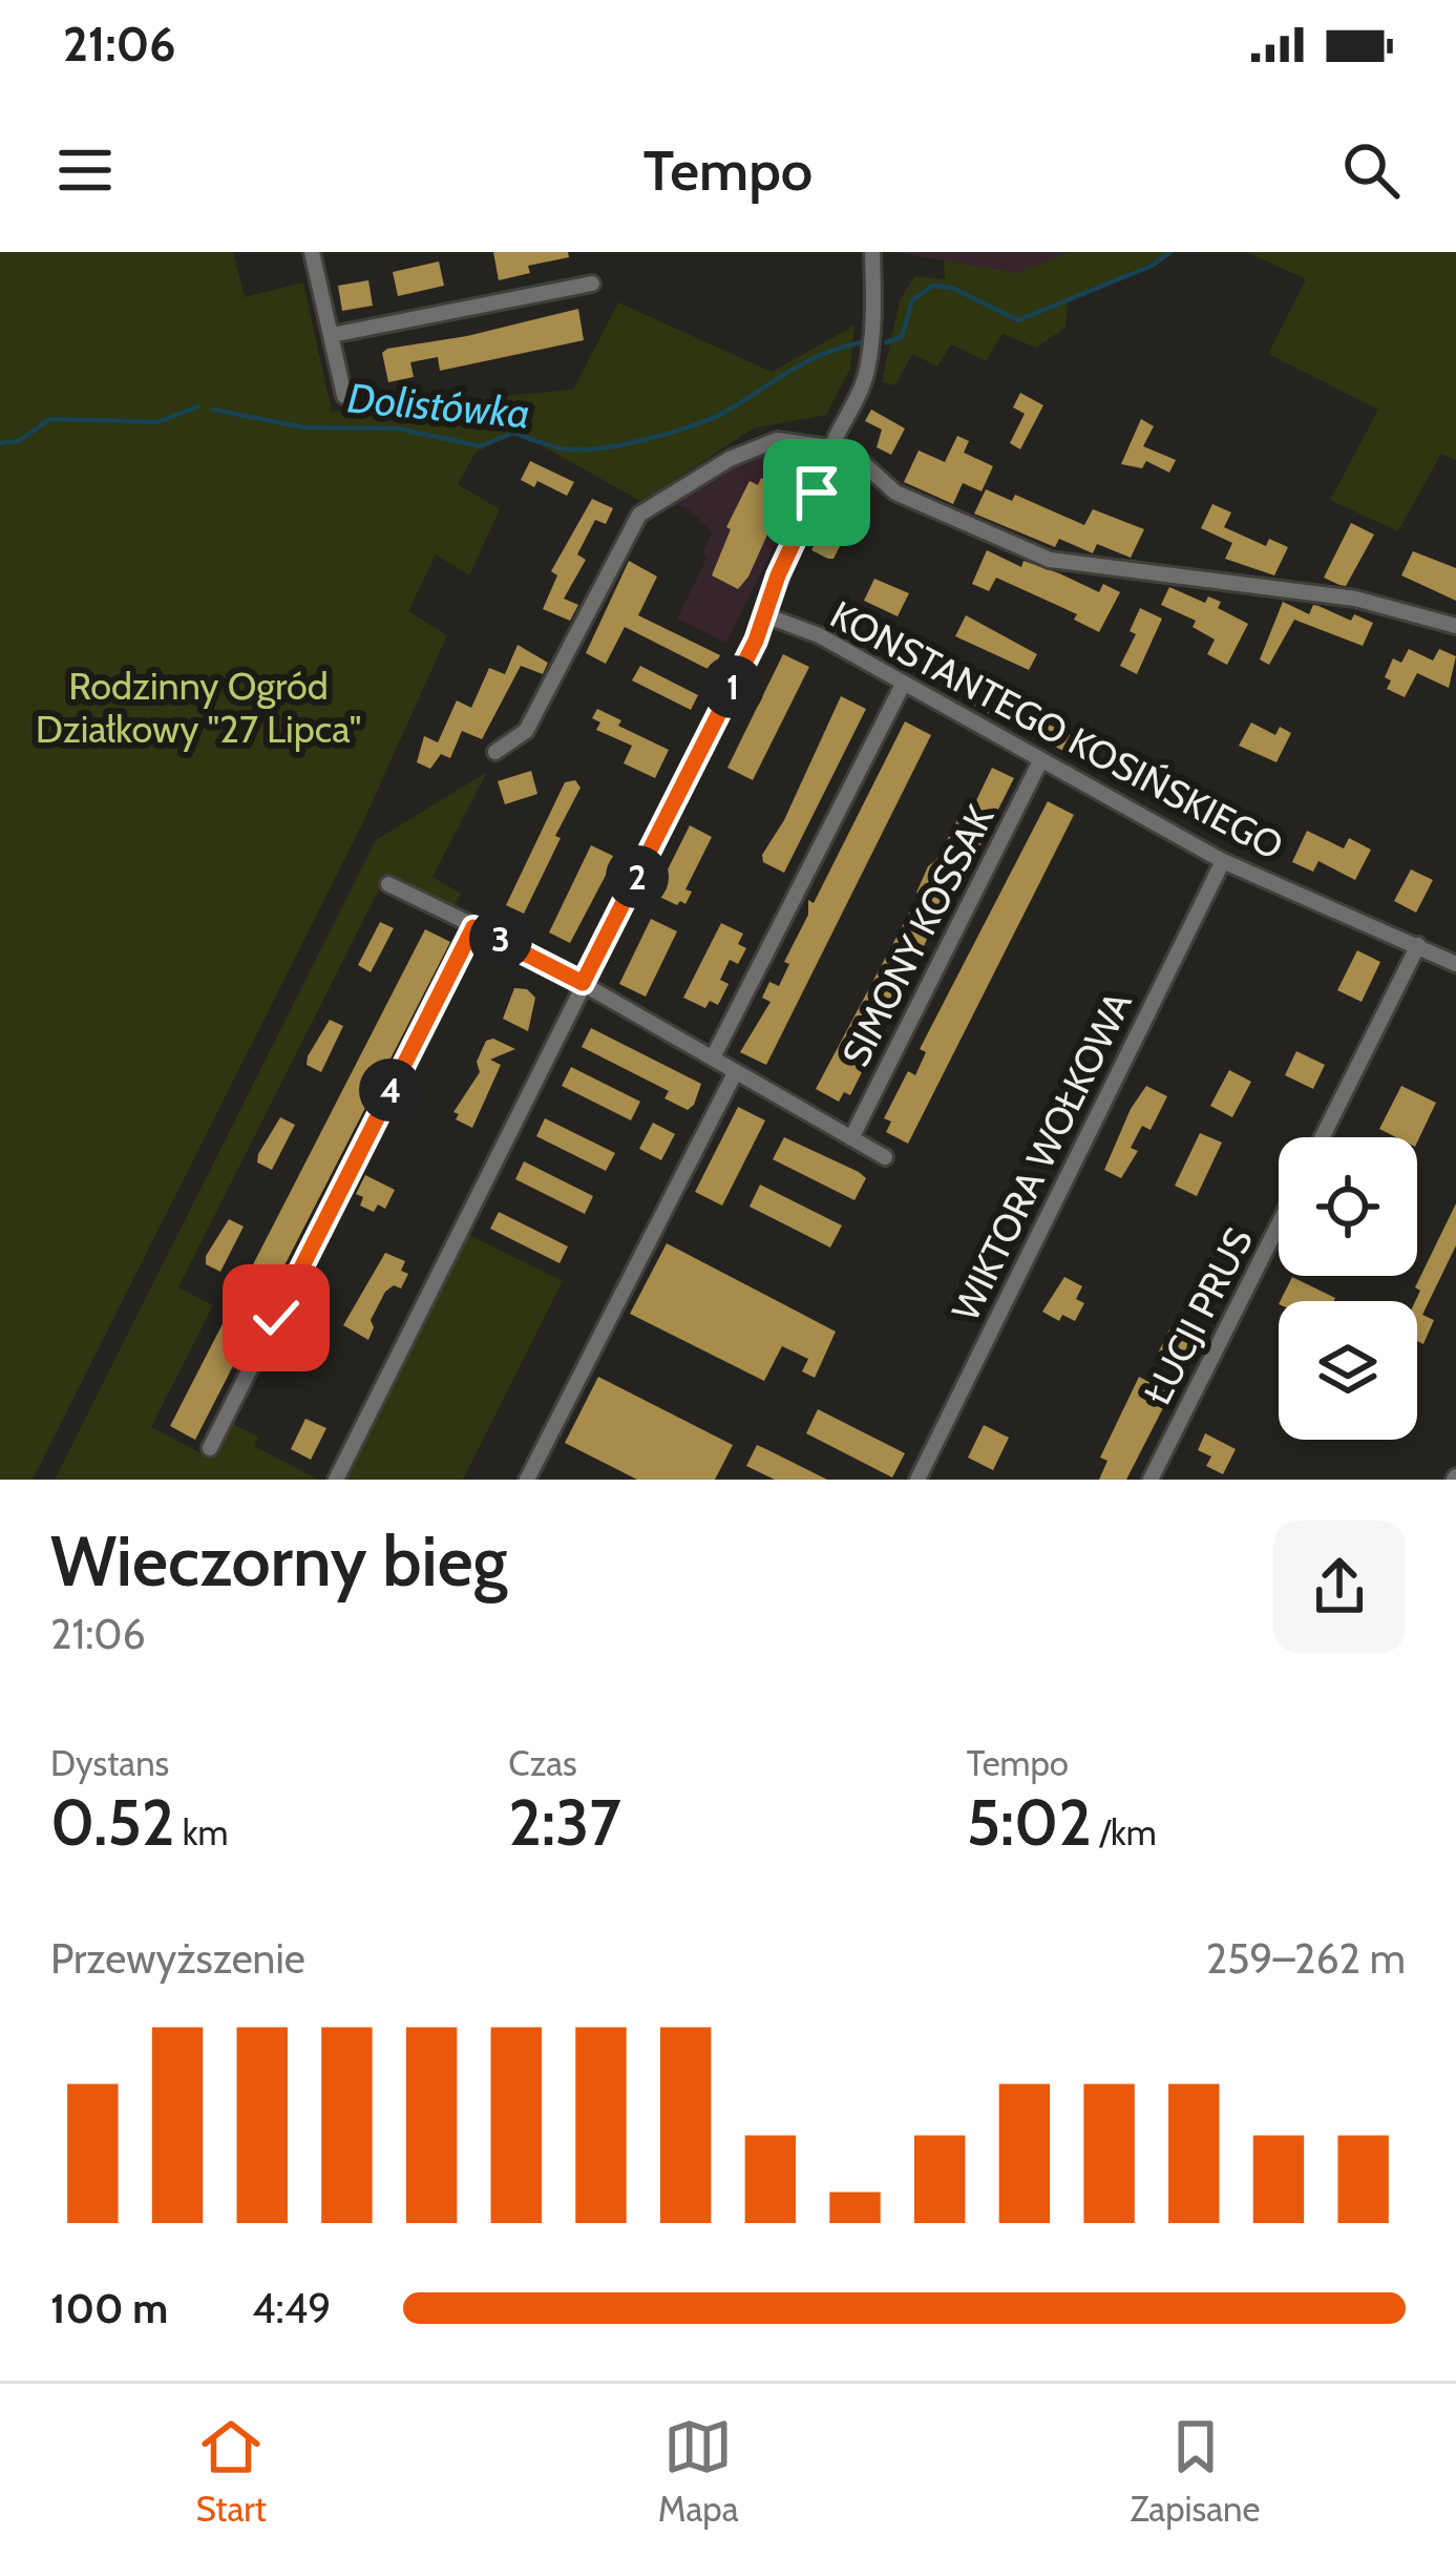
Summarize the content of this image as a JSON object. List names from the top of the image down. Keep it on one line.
{"streets":{"street":["KONSTANTEGO KOSIŃSKIEGO","SIMONY KOSSAK","WIKTORA WOŁKOWA","ŁUCJI PRUS"]},"crossings":[["KONSTANTEGO KOSIŃSKIEGO","SIMONY KOSSAK"],["KONSTANTEGO KOSIŃSKIEGO","WIKTORA WOŁKOWA"]],"water":["Dolistówka"],"parks":["Rodzinny Ogród Działkowy \"27 Lipca\""],"page":{"status":"21:06","header":"Tempo","pins":["1","2","3","4"],"heading":["Wieczorny bieg","21:06"],"stats":[["Dystans","0.52 km"],["Czas","2:37"],["Tempo","5:02 /km"]],"chart":["Przewyższenie","259–262 m"],"list":[{"name":"100 m","note":"4:49"}],"tabs":["Start","Mapa","Zapisane"]}}
